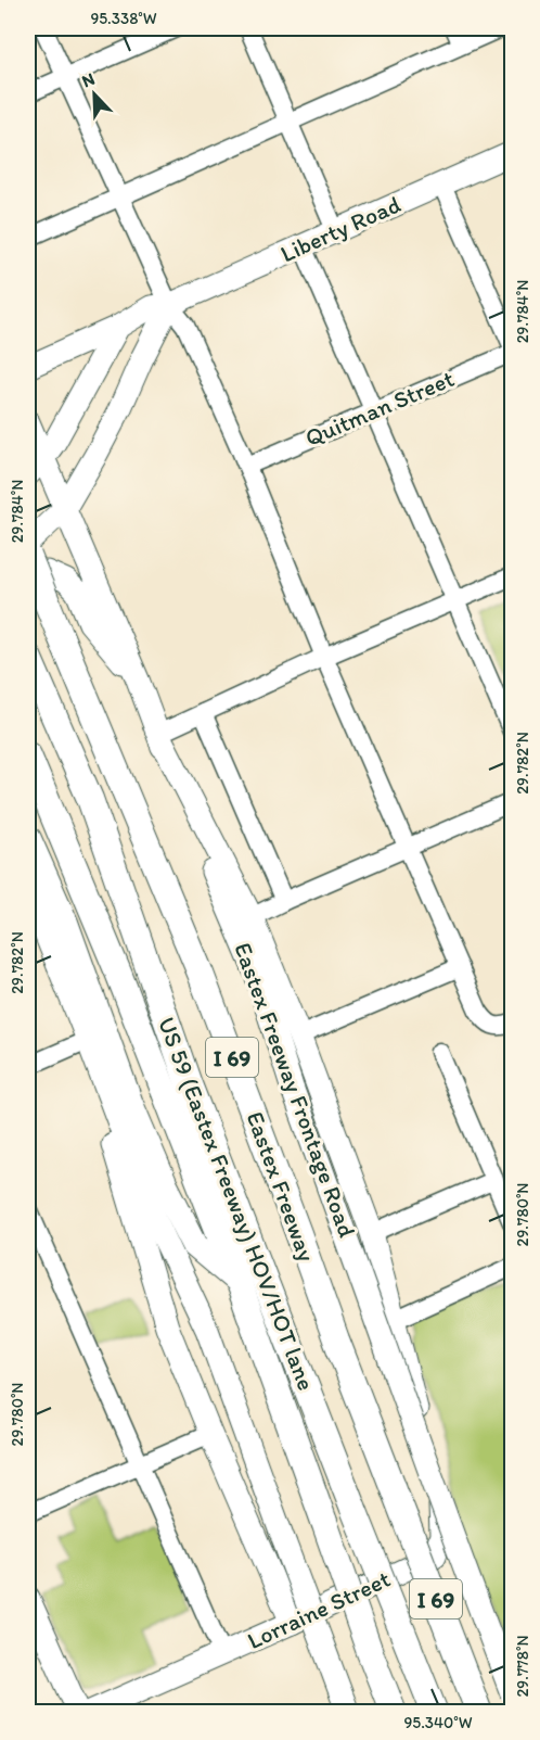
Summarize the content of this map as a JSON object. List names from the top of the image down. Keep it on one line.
{"streets":{"highway":["I 69","Eastex Freeway","US 59 (Eastex Freeway) HOV/HOT lane"],"main road":["Liberty Road","Eastex Freeway Frontage Road","Lorraine Street"],"street":["Quitman Street"]},"north":"top left","coordinates":["95.338°W","29.784°N","29.782°N","29.780°N","29.778°N","95.340°W"]}
